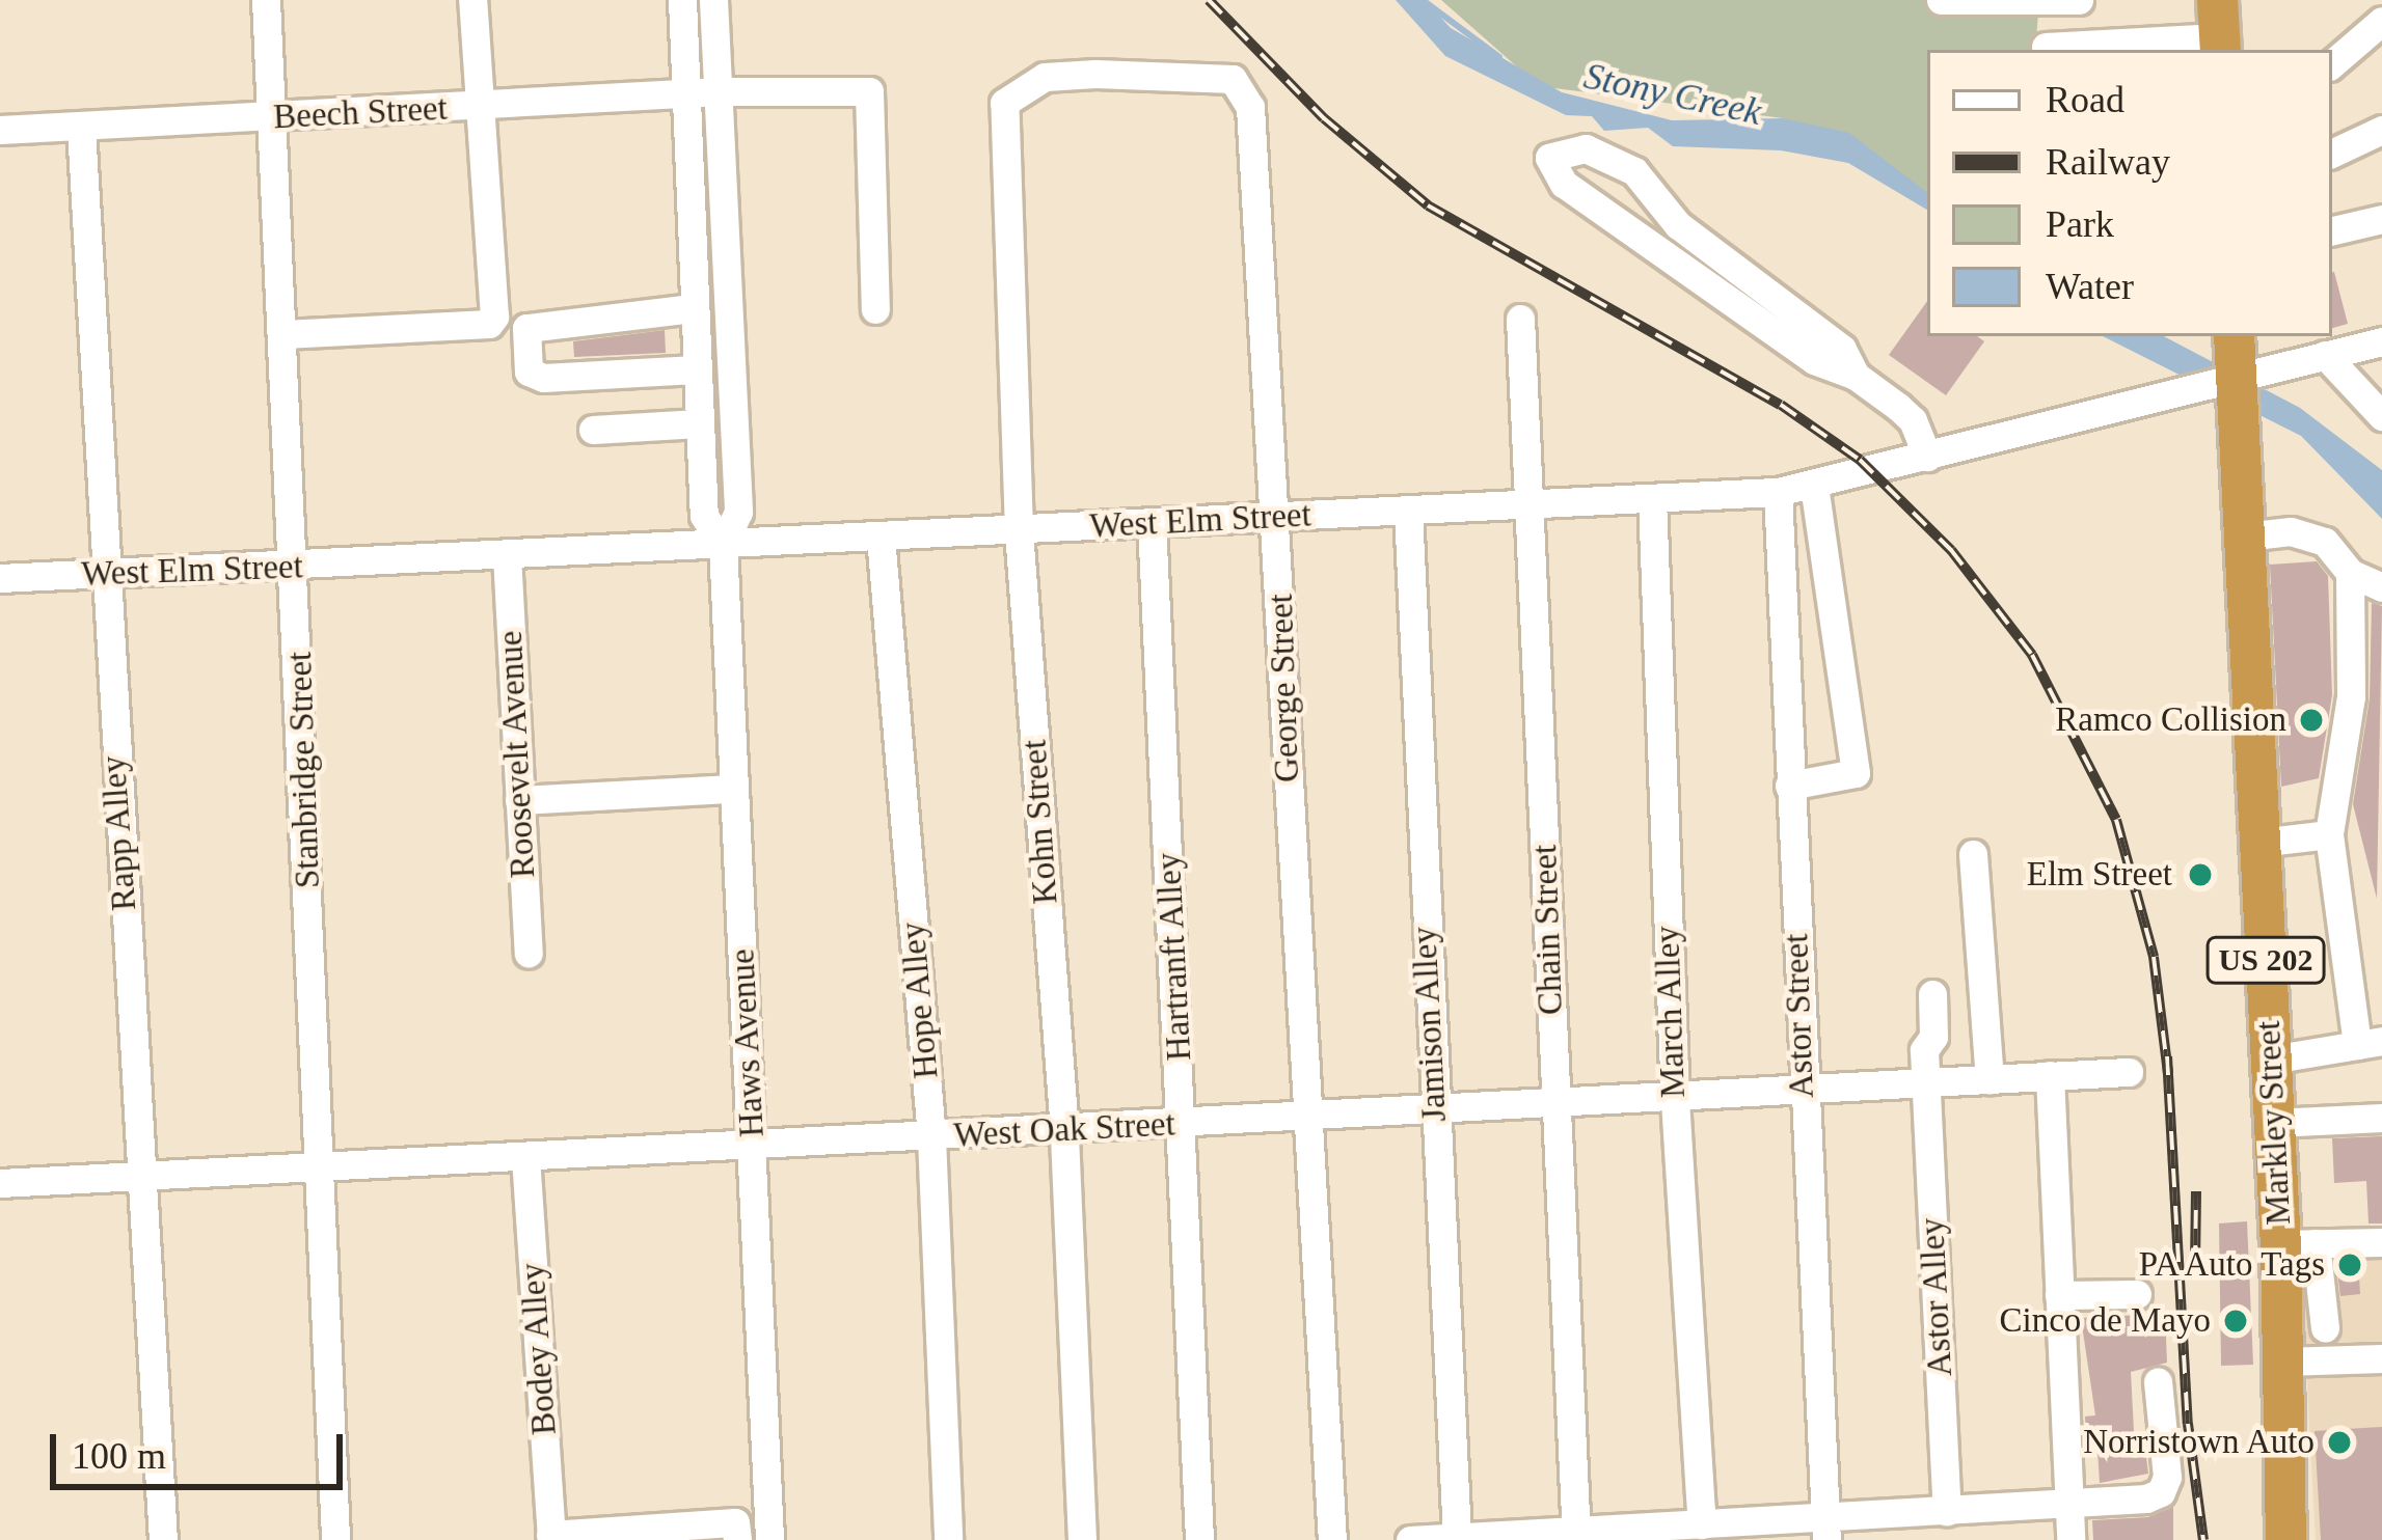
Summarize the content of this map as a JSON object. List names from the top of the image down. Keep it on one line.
{"streets":{"highway":["US 202","Markley Street"],"street":["Beech Street","West Elm Street","George Street","Roosevelt Avenue","Stanbridge Street","Kohn Street","Rapp Alley","Chain Street","Hartranft Alley","Hope Alley","March Alley","Astor Street","Jamison Alley","Haws Avenue","West Oak Street","Astor Alley","Bodey Alley"]},"crossings":[["Beech Street","Stanbridge Street"],["Beech Street","Rapp Alley"],["Beech Street","Haws Avenue"],["West Elm Street","George Street"],["West Elm Street","Roosevelt Avenue"],["West Elm Street","Stanbridge Street"],["West Elm Street","Kohn Street"],["West Elm Street","Rapp Alley"],["West Elm Street","Chain Street"],["West Elm Street","Hartranft Alley"],["West Elm Street","Hope Alley"],["West Elm Street","March Alley"],["West Elm Street","Astor Street"],["West Elm Street","Jamison Alley"],["West Elm Street","Haws Avenue"],["West Elm Street","Markley Street"],["George Street","Kohn Street"],["George Street","West Oak Street"],["Stanbridge Street","West Oak Street"],["Kohn Street","West Oak Street"],["Rapp Alley","West Oak Street"],["Chain Street","West Oak Street"],["Hartranft Alley","West Oak Street"],["Hope Alley","West Oak Street"],["March Alley","West Oak Street"],["Astor Street","West Oak Street"],["Jamison Alley","West Oak Street"],["Haws Avenue","West Oak Street"],["West Oak Street","Astor Alley"],["West Oak Street","Bodey Alley"]],"water":["Stony Creek"],"places":["Ramco Collision","Elm Street","PA Auto Tags","Cinco de Mayo","Norristown Auto"],"legend":["Road","Railway","Park","Water"],"scale_bar":"100 m"}
